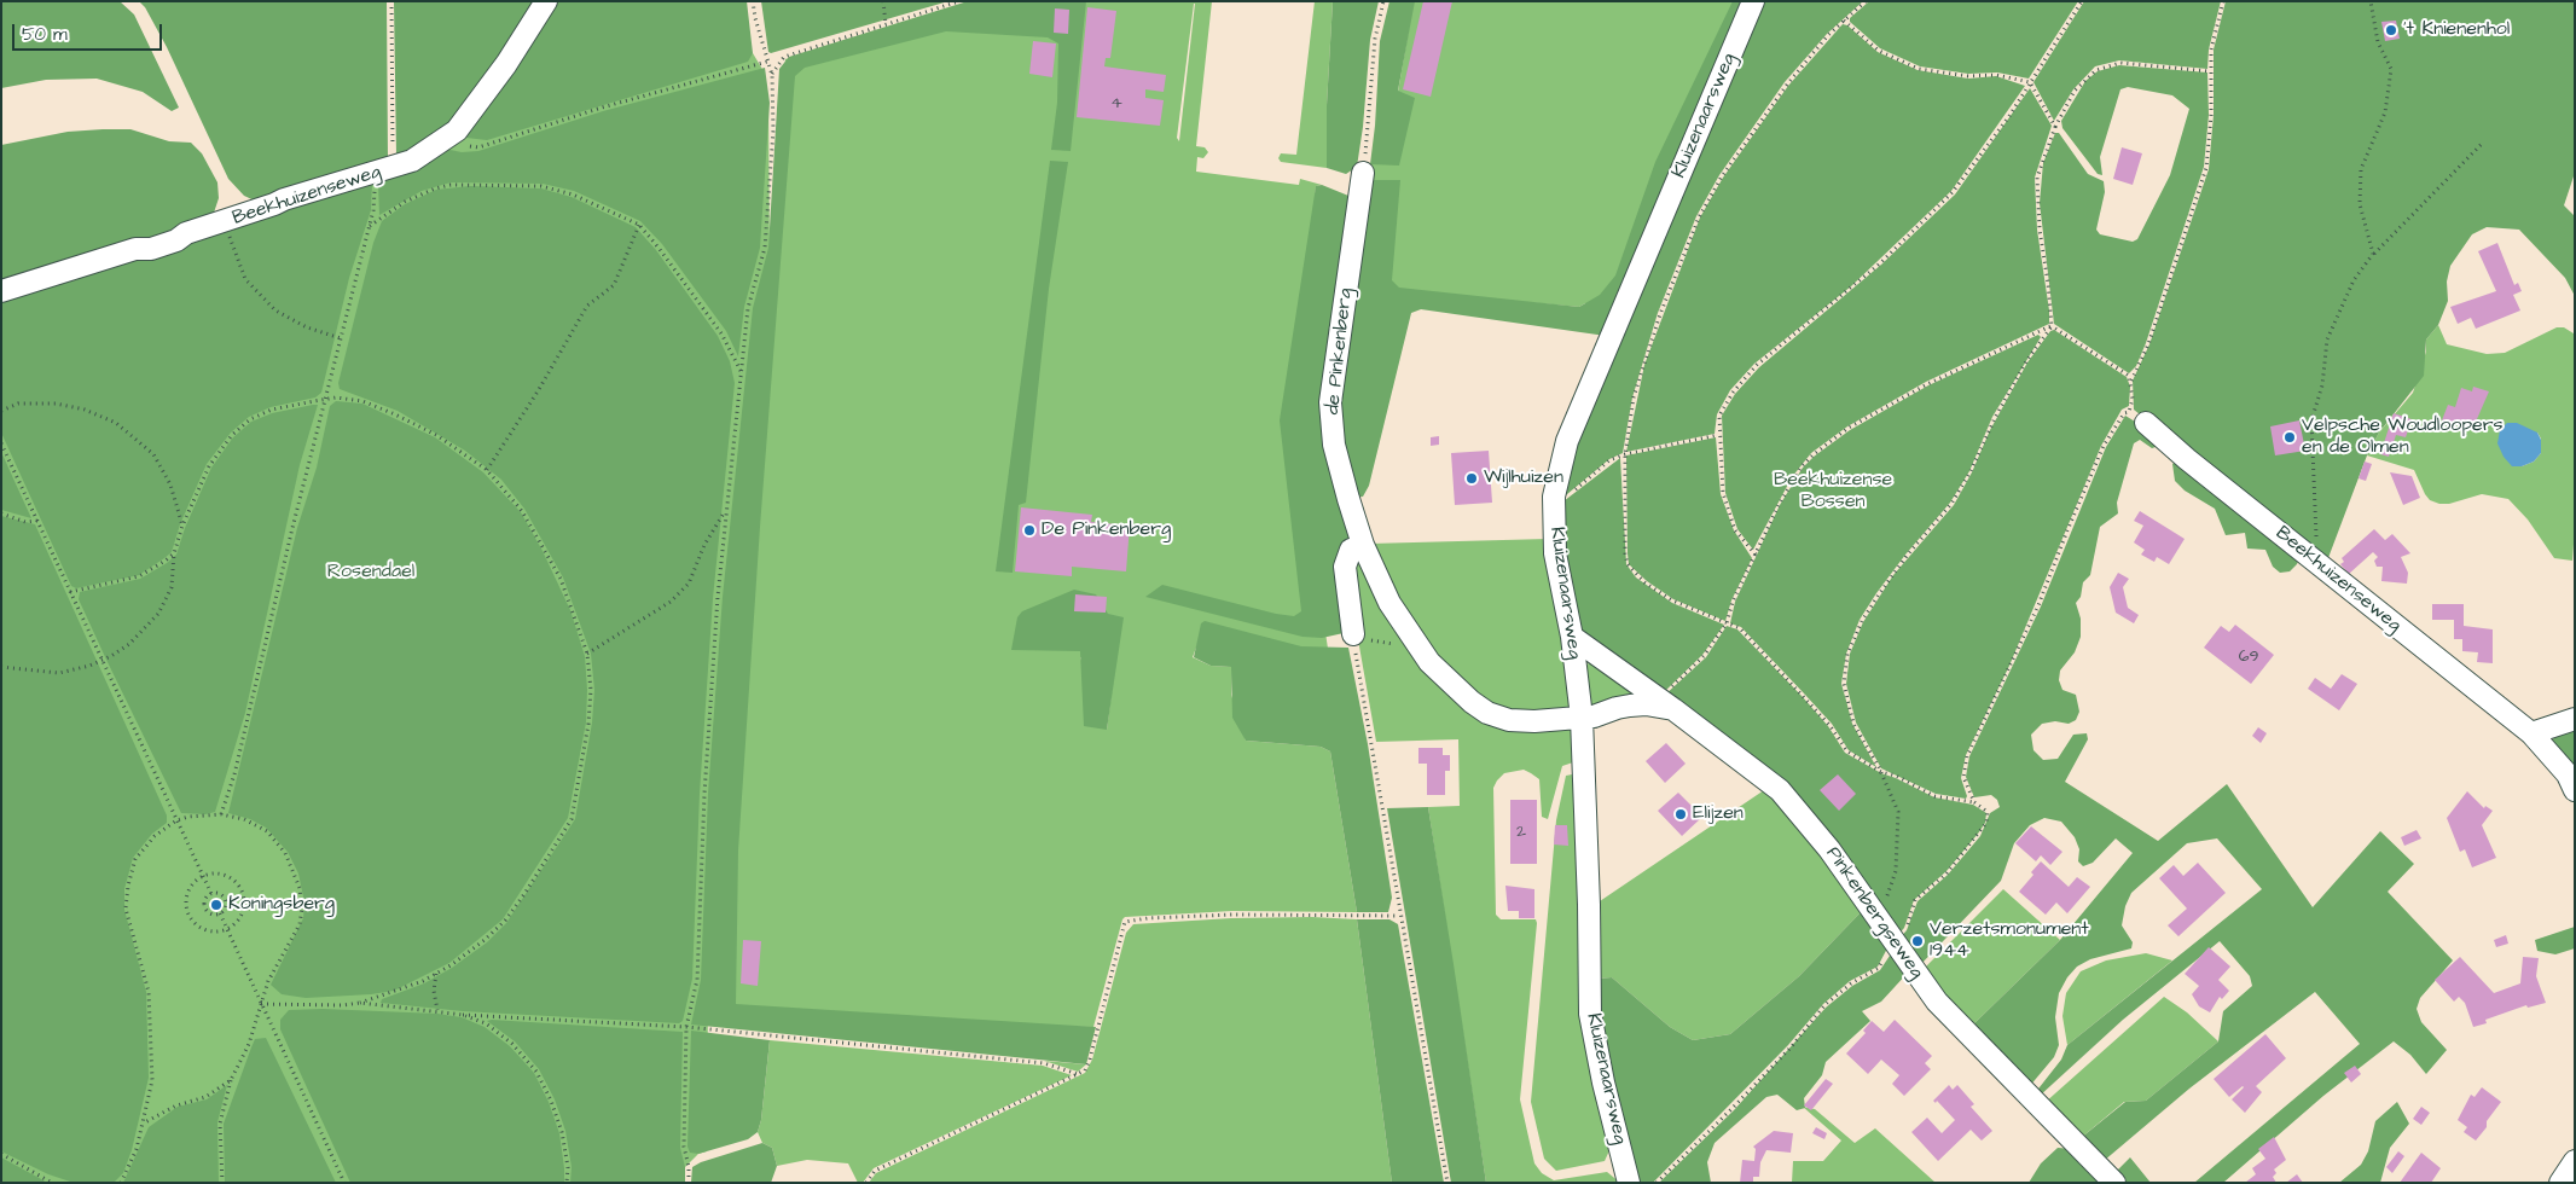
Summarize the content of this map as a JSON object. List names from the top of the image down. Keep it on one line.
{"streets":{"street":["Kluizenaarsweg","Beekhuizenseweg","de Pinkenberg","Pinkenbergseweg"]},"crossings":[["Kluizenaarsweg","de Pinkenberg"],["Kluizenaarsweg","Pinkenbergseweg"]],"parks":["Beekhuizense Bossen","Rosendael"],"places":["'t Knienenhol","Velpsche Woudloopers en de Olmen","Wijlhuizen","De Pinkenberg","Elijzen","Koningsberg","Verzetsmonument 1944"],"house_numbers":["4","69","2"],"scale_bar":"50 m"}
